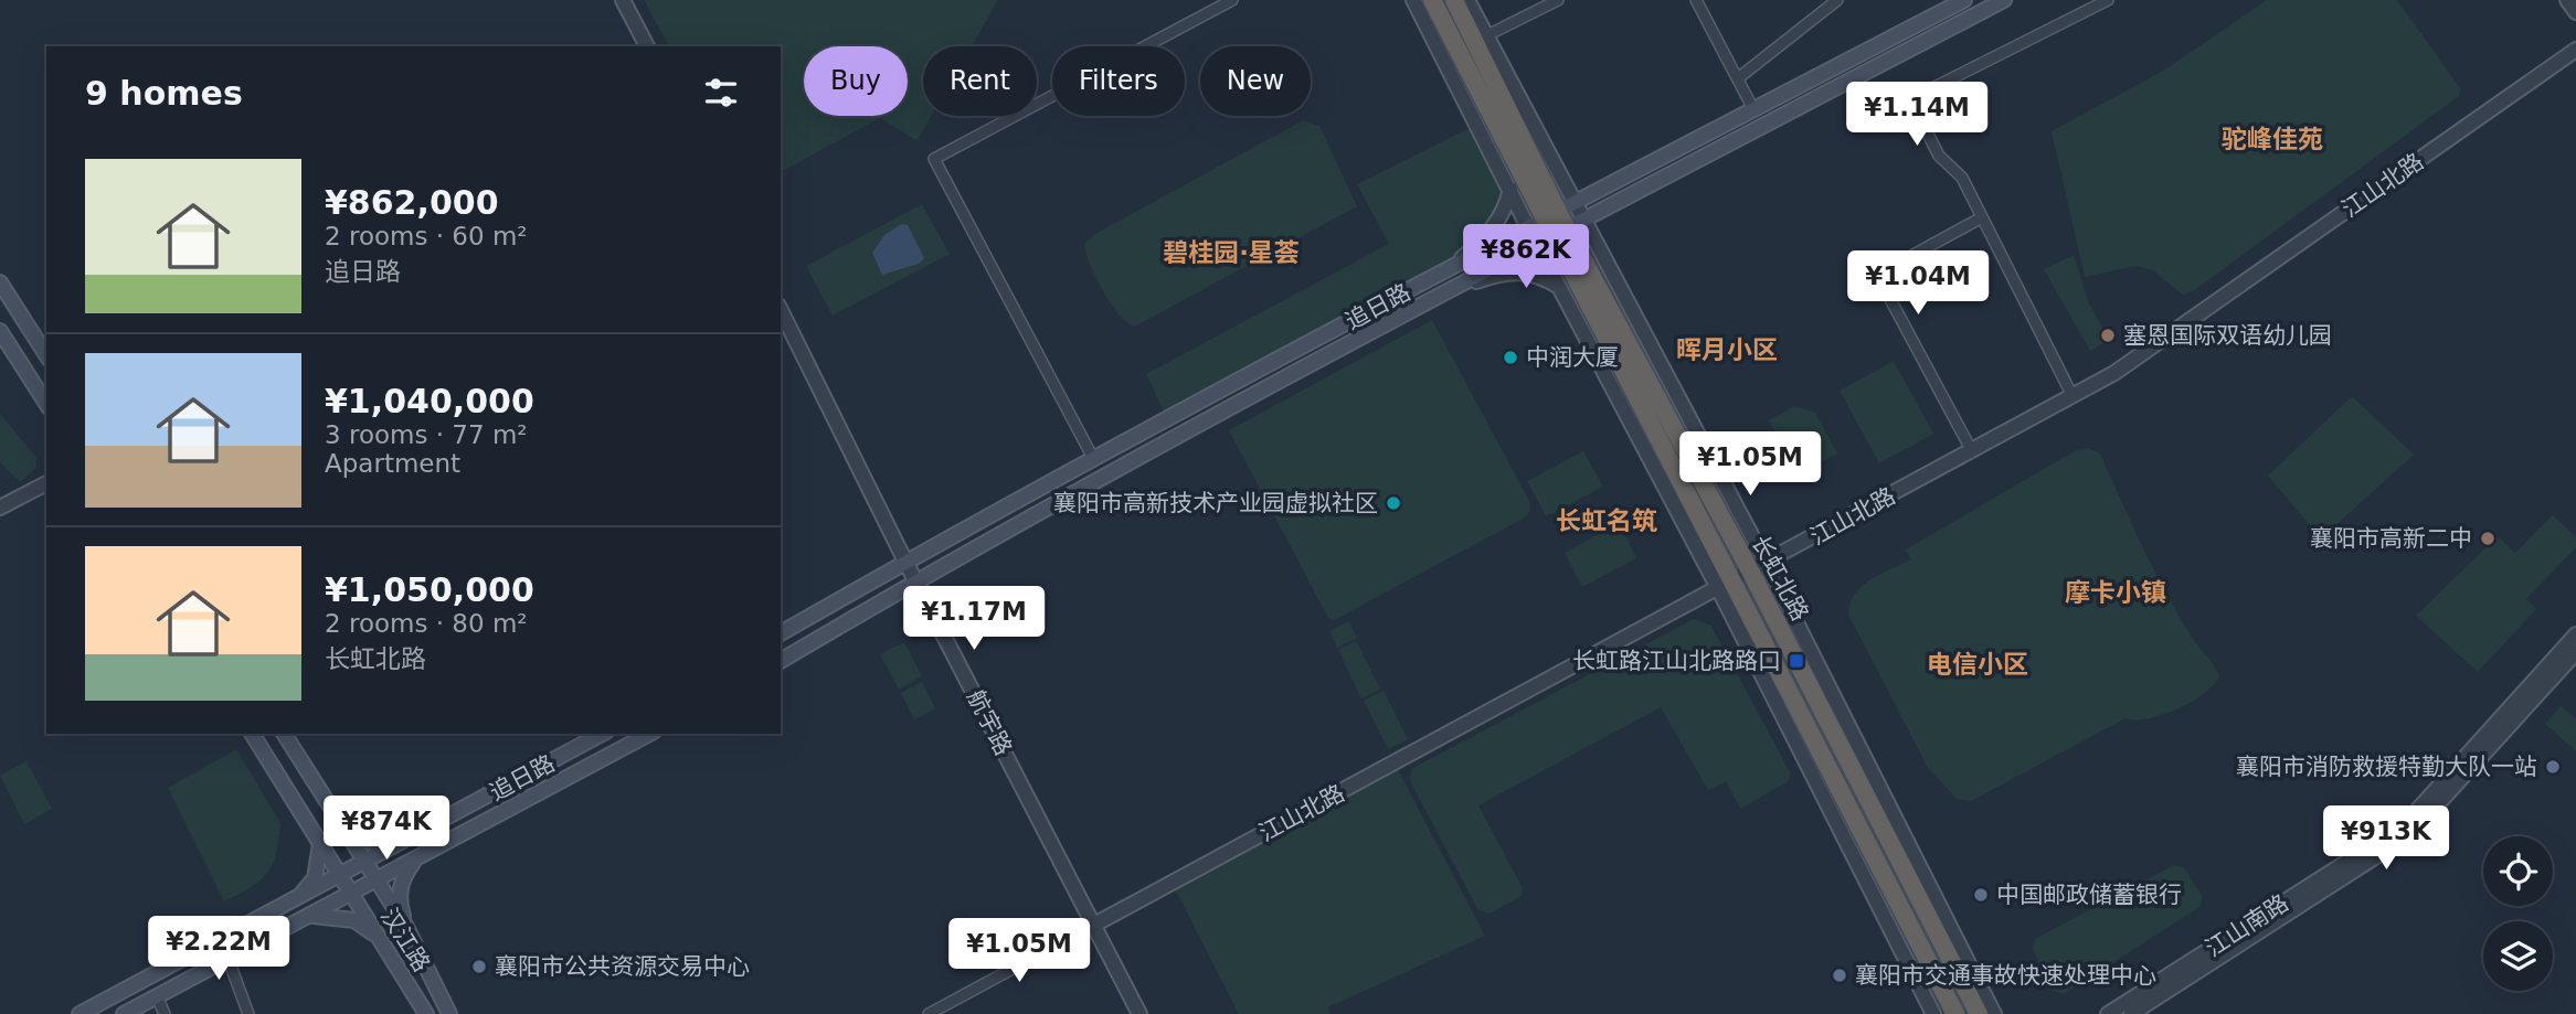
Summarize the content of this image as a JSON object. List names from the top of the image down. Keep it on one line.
{"streets":{"highway":["长虹北路"],"main road":["追日路","汉江路"],"street":["江山北路","航宇路","江山南路"]},"crossings":[["江山北路","长虹北路"],["江山北路","航宇路"],["追日路","长虹北路"],["追日路","航宇路"],["追日路","汉江路"]],"districts":["驼峰佳苑","碧桂园·星荟","晖月小区","长虹名筑","摩卡小镇","电信小区"],"places":{"other":["塞恩国际双语幼儿园","中润大厦","襄阳市高新技术产业园虚拟社区","襄阳市高新二中","襄阳市消防救援特勤大队一站","中国邮政储蓄银行","襄阳市公共资源交易中心","襄阳市交通事故快速处理中心"],"transit":["长虹路江山北路路口"]},"page":{"chip":["Buy","Rent","Filters","New"],"heading":"9 homes","price":["¥1.14M","¥862K","¥1.04M","¥1.05M","¥1.17M","¥874K","¥913K","¥2.22M","¥1.05M"],"list":[{"name":"¥862,000","note":"2 rooms · 60 m² · 追日路"},{"name":"¥1,040,000","note":"3 rooms · 77 m² · Apartment"},{"name":"¥1,050,000","note":"2 rooms · 80 m² · 长虹北路"}]}}
